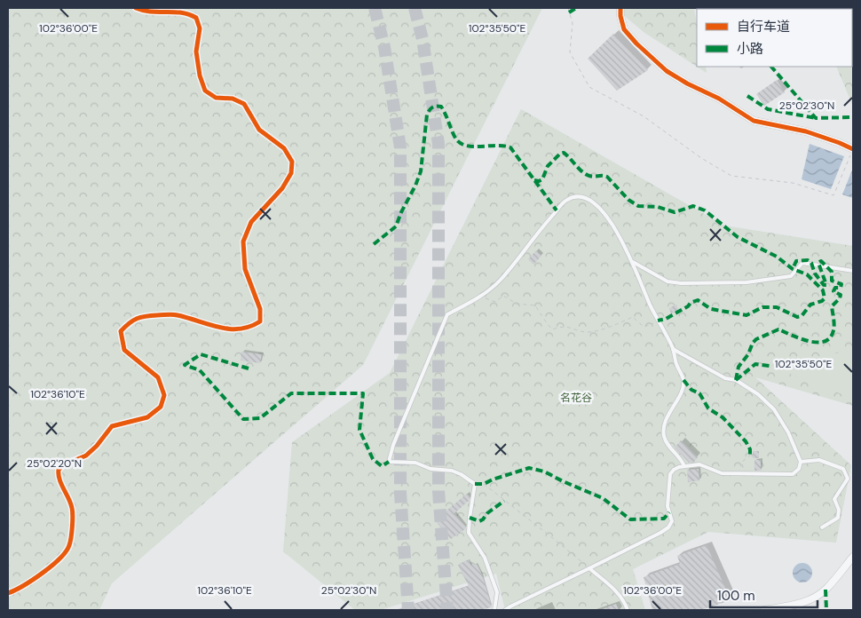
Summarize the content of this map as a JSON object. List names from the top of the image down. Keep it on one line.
{"parks":["名花谷"],"legend":["自行车道","小路"],"scale_bar":"100 m","coordinates":["102°36'00\"E","102°35'50\"E","25°02'30\"N","102°36'10\"E","25°02'20\"N"]}
